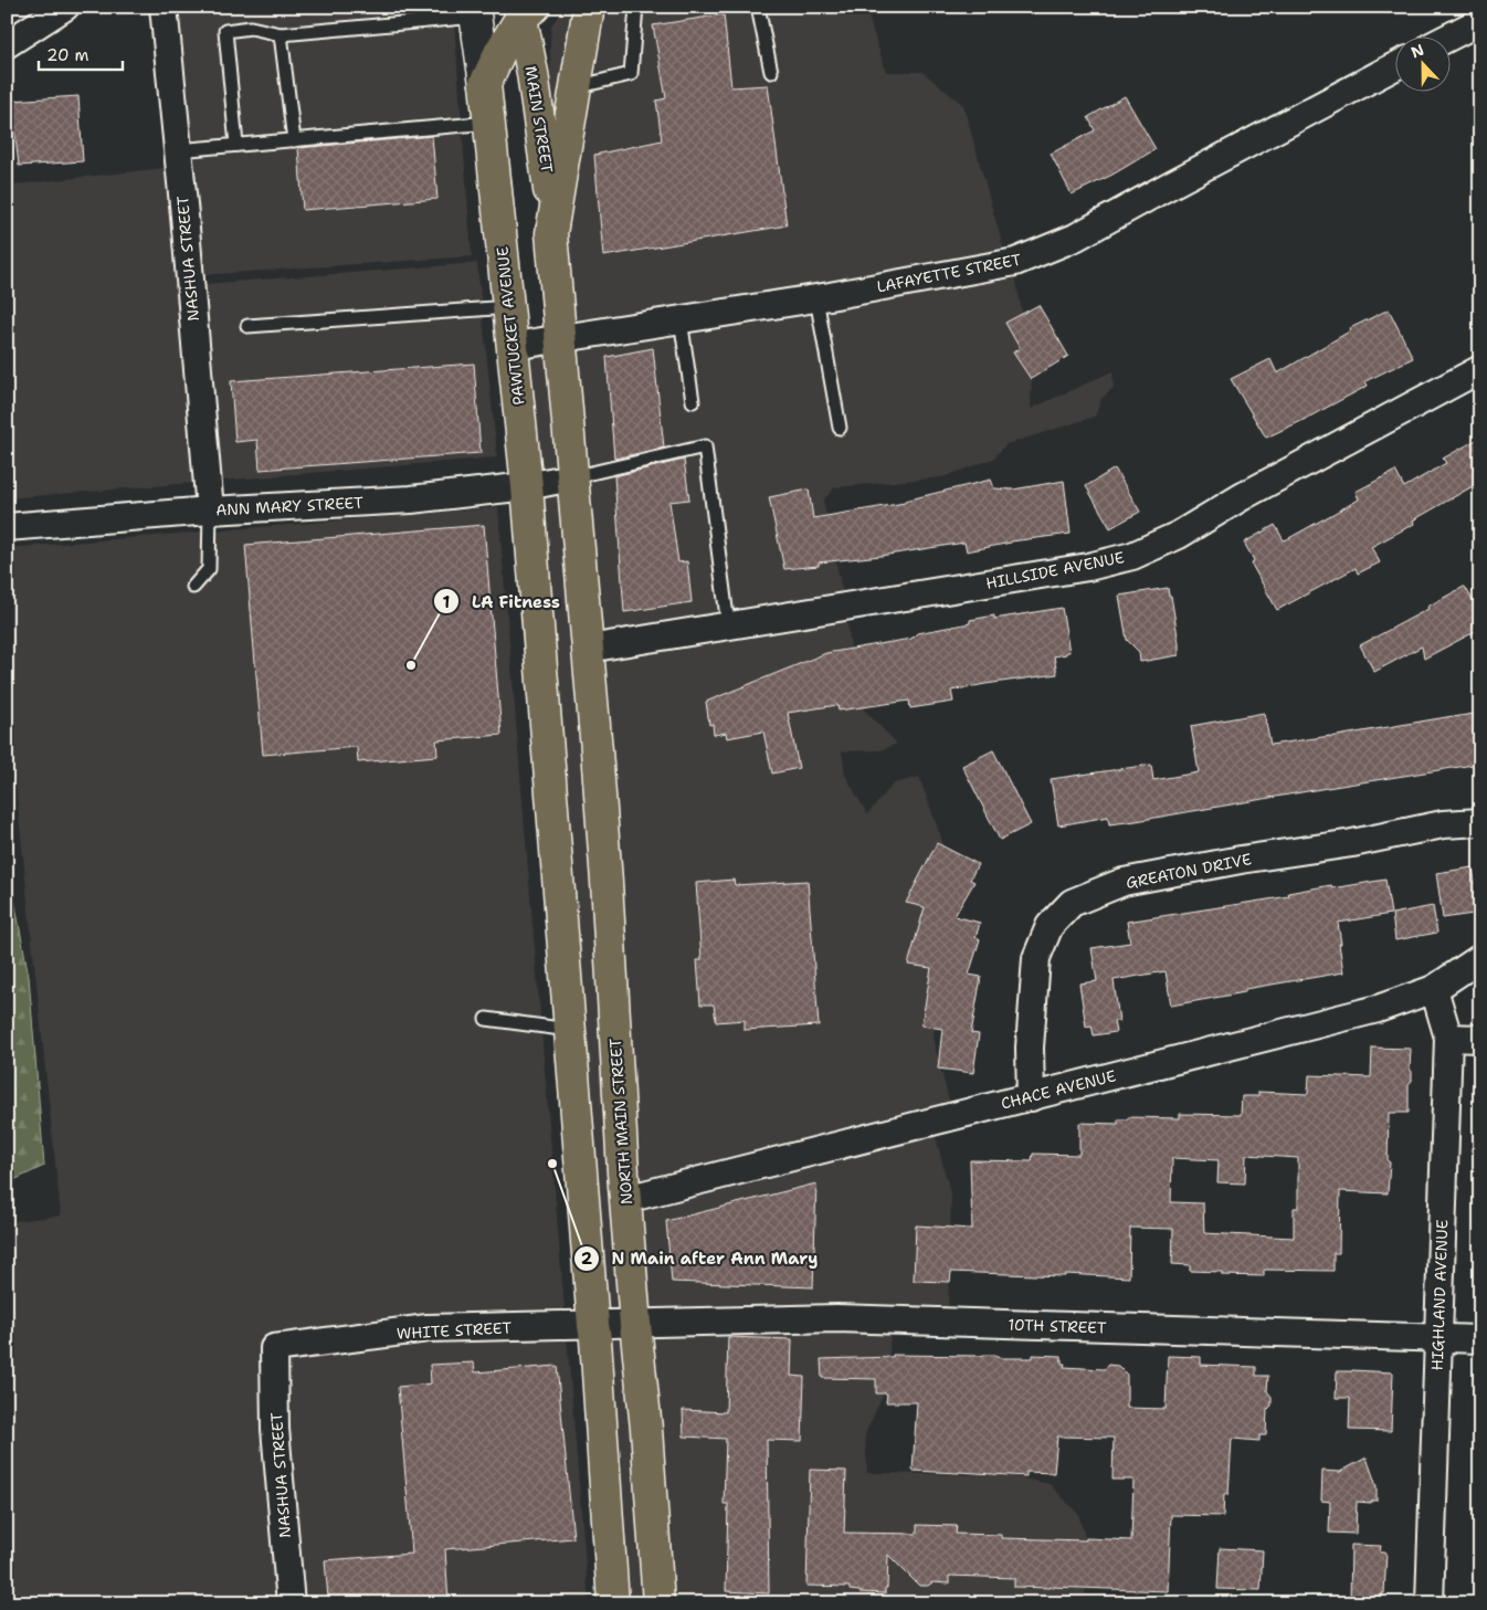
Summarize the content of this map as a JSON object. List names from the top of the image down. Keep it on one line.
{"streets":{"main road":["MAIN STREET","PAWTUCKET AVENUE","NORTH MAIN STREET"],"street":["NASHUA STREET","LAFAYETTE STREET","ANN MARY STREET","HILLSIDE AVENUE","GREATON DRIVE","CHACE AVENUE","HIGHLAND AVENUE","10TH STREET","WHITE STREET"]},"crossings":[["MAIN STREET","PAWTUCKET AVENUE"],["NASHUA STREET","ANN MARY STREET"],["NASHUA STREET","WHITE STREET"],["LAFAYETTE STREET","PAWTUCKET AVENUE"],["PAWTUCKET AVENUE","ANN MARY STREET"],["HILLSIDE AVENUE","NORTH MAIN STREET"],["GREATON DRIVE","CHACE AVENUE"],["CHACE AVENUE","NORTH MAIN STREET"],["CHACE AVENUE","HIGHLAND AVENUE"],["NORTH MAIN STREET","10TH STREET"],["NORTH MAIN STREET","WHITE STREET"],["HIGHLAND AVENUE","10TH STREET"],["10TH STREET","WHITE STREET"]],"places":["LA Fitness","N Main after Ann Mary"],"scale_bar":"20 m","north":"top"}
